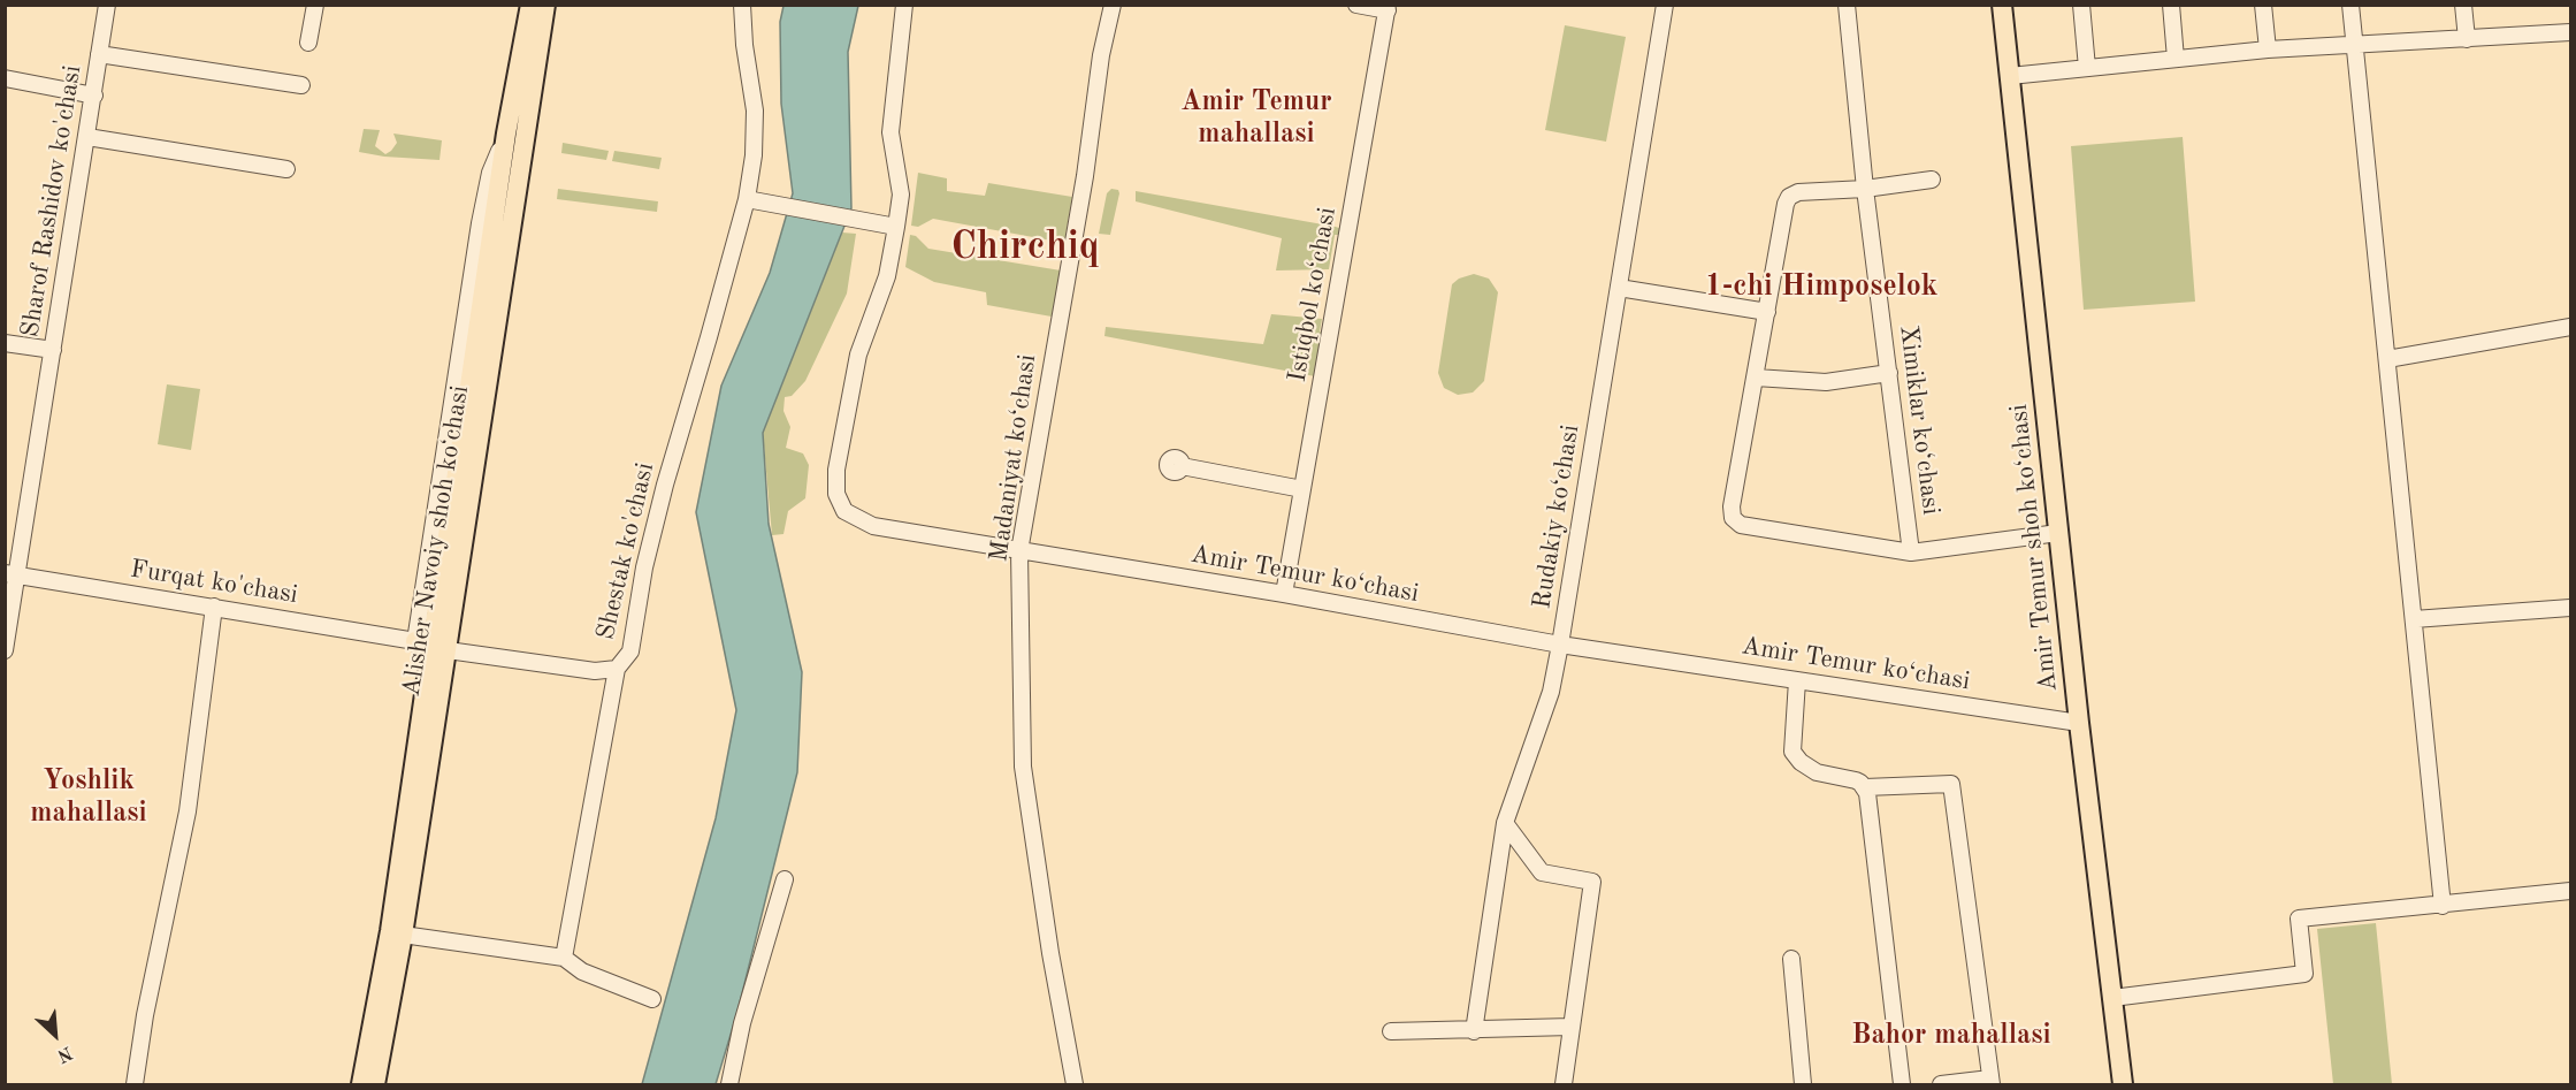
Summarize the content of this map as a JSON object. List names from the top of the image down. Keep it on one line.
{"streets":{"main road":["Alisher Navoiy shoh koʻchasi","Amir Temur shoh ko‘chasi"],"street":["Sharof Rashidov ko'chasi","Istiqbol ko‘chasi","Ximiklar ko‘chasi","Madaniyat ko‘chasi","Rudakiy ko‘chasi","Shestak ko'chasi","Amir Temur ko‘chasi","Furqat ko'chasi"]},"crossings":[["Sharof Rashidov ko'chasi","Furqat ko'chasi"],["Istiqbol ko‘chasi","Amir Temur ko‘chasi"],["Madaniyat ko‘chasi","Amir Temur ko‘chasi"],["Rudakiy ko‘chasi","Amir Temur ko‘chasi"],["Alisher Navoiy shoh koʻchasi","Furqat ko'chasi"],["Amir Temur shoh ko‘chasi","Amir Temur ko‘chasi"],["Shestak ko'chasi","Furqat ko'chasi"]],"districts":["Amir Temur mahallasi","Chirchiq","1-chi Himposelok","Yoshlik mahallasi","Bahor mahallasi"],"north":"bottom right"}
